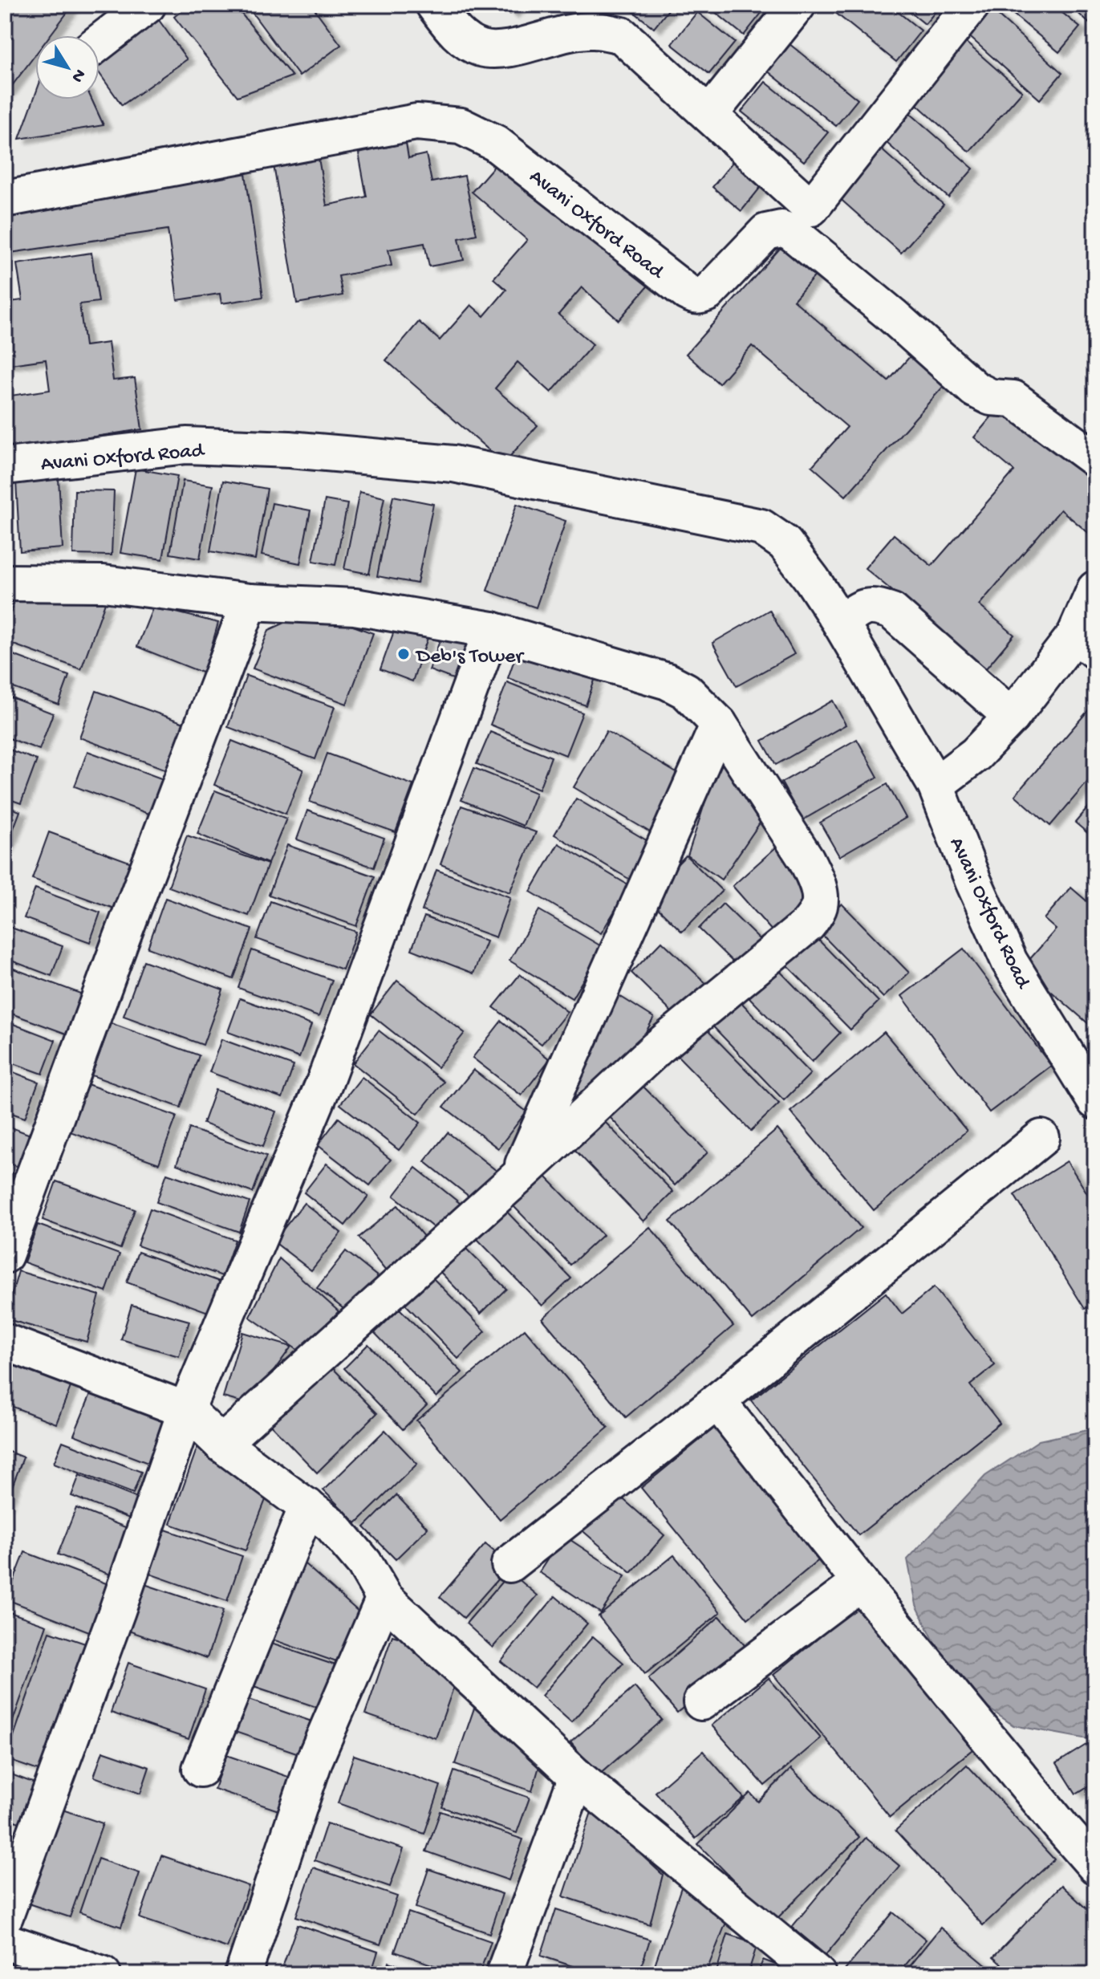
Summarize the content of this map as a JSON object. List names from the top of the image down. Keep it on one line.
{"streets":{"street":["Avani Oxford Road"]},"places":["Deb's Tower"],"north":"bottom right"}
